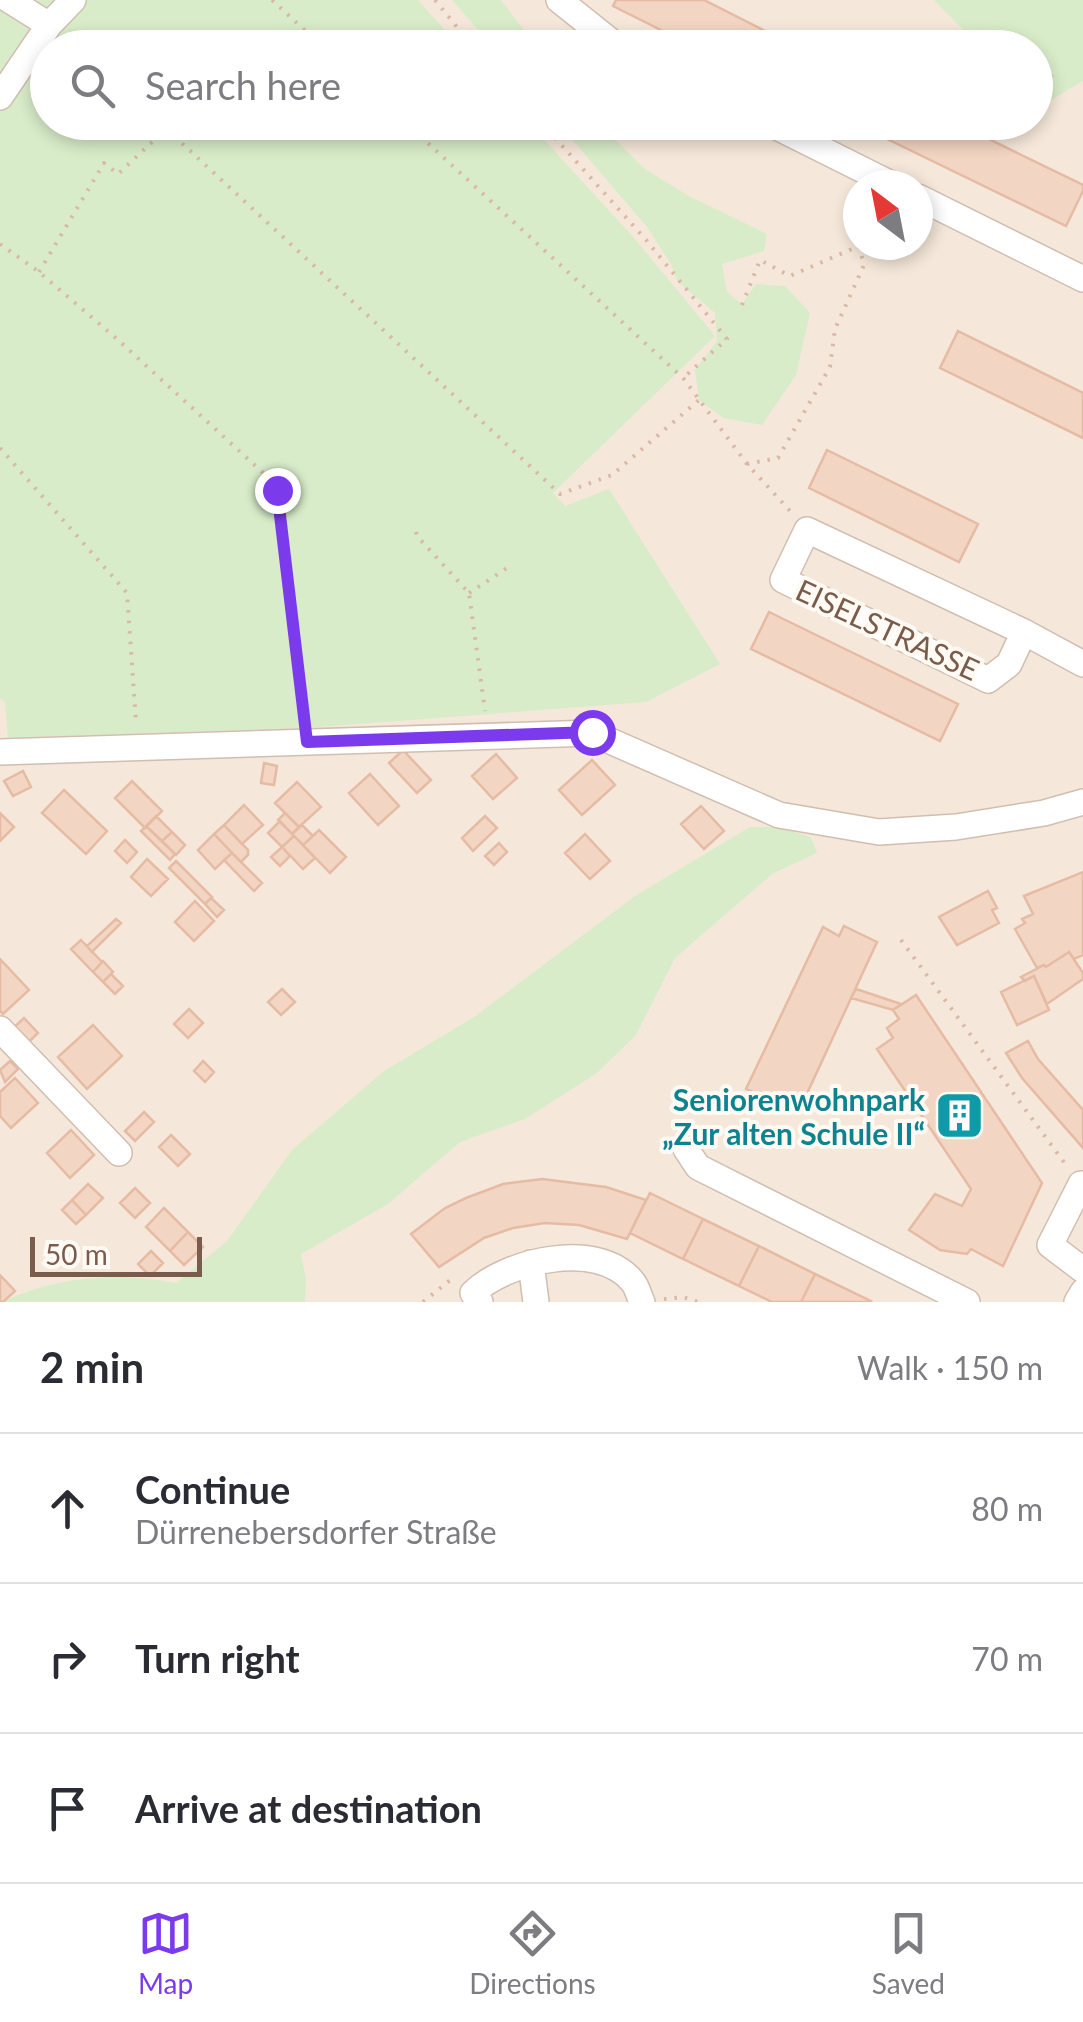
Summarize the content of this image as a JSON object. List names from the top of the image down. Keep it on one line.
{"streets":{"street":["EISELSTRASSE"]},"places":{"building":["Seniorenwohnpark „Zur alten Schule II“"]},"scale_bar":"50 m","north":"top left","page":{"search":"Search here","scale":"50 m","heading":["2 min","Walk · 150 m"],"list":[["Continue","Dürrenebersdorfer Straße","80 m"],["Turn right","70 m"],"Arrive at destination"],"nav":["Map","Directions","Saved"]}}
